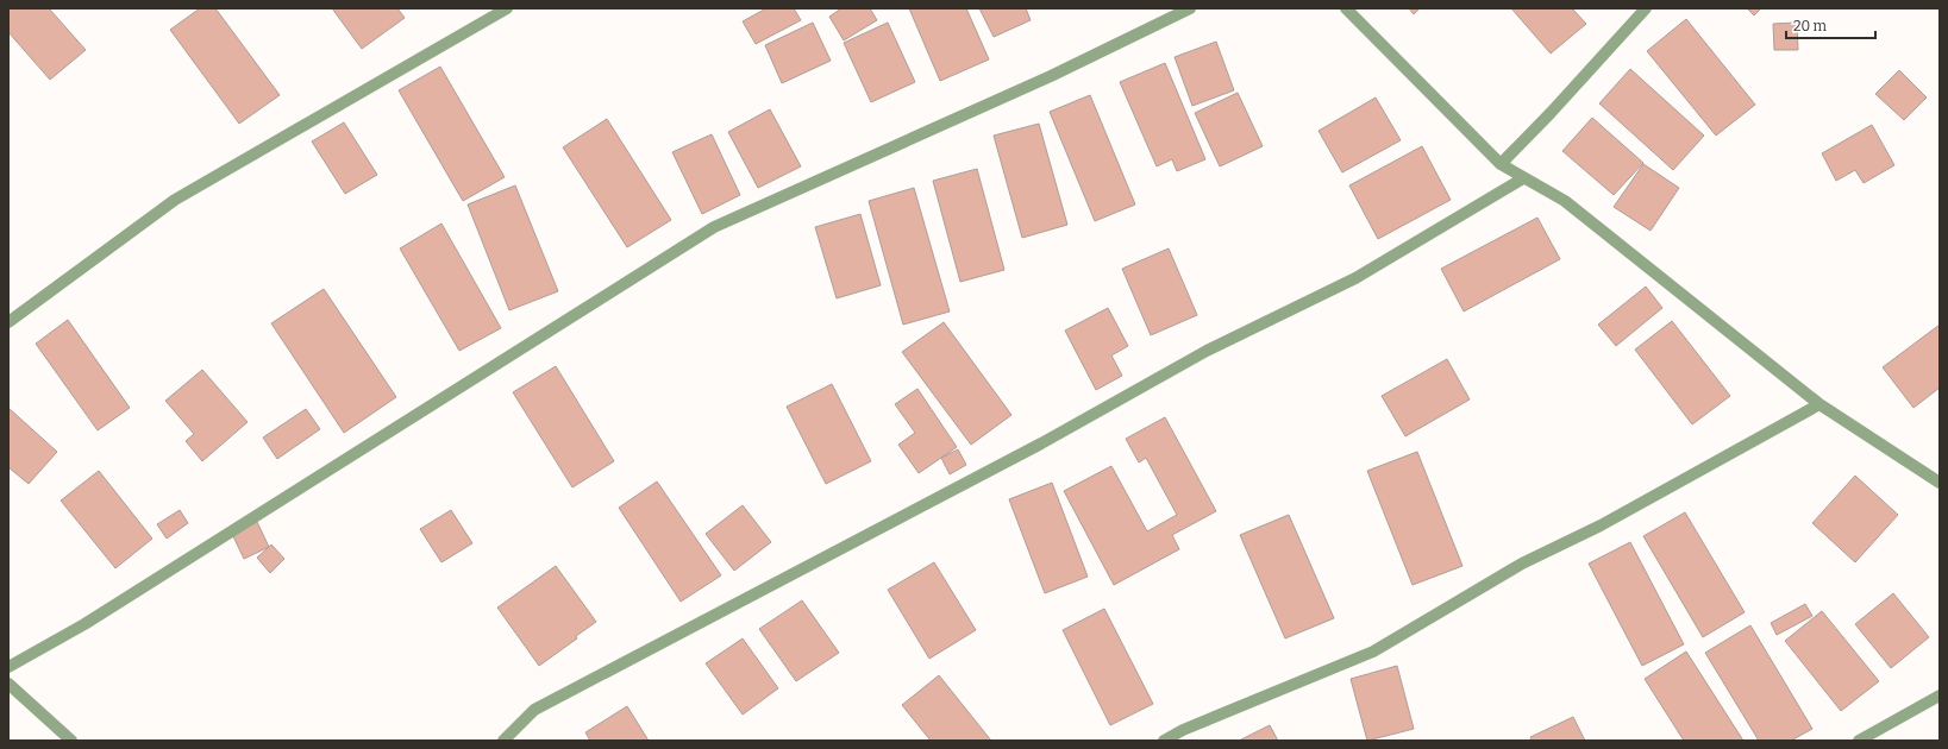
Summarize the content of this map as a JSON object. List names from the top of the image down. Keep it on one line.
{"scale_bar":"20 m"}
